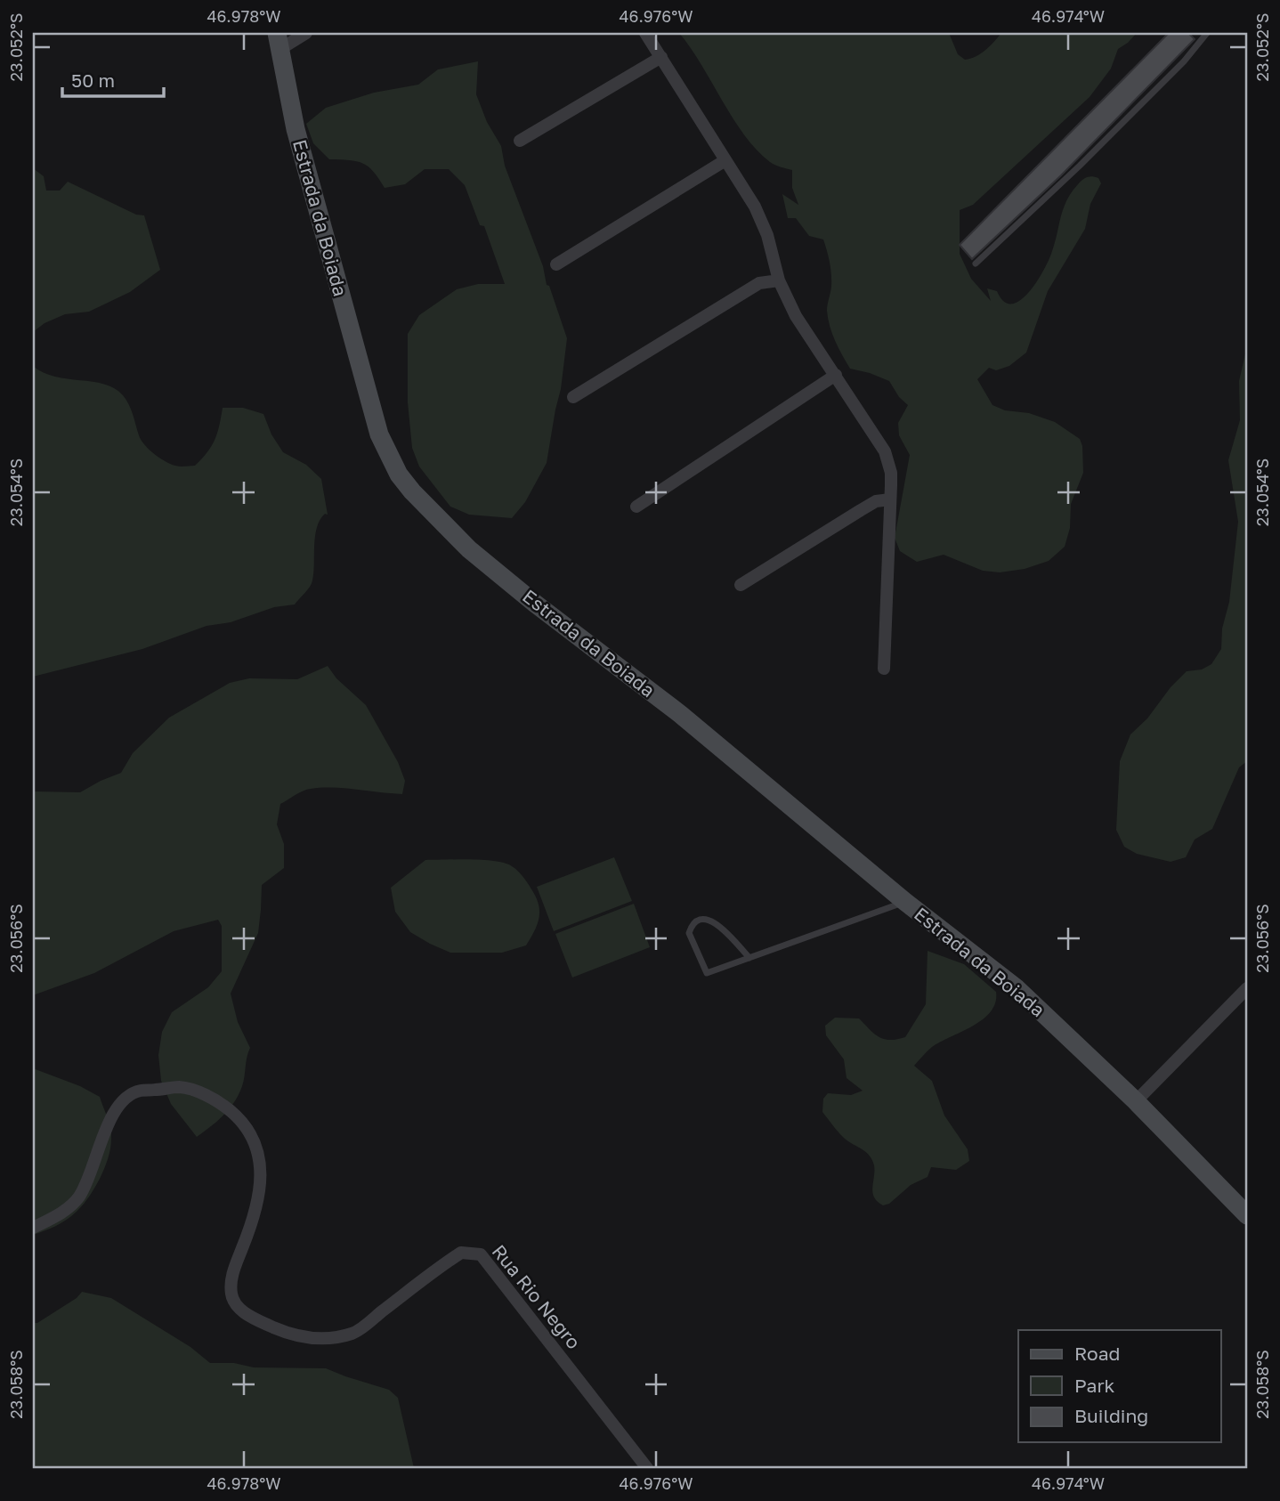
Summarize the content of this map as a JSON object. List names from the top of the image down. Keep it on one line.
{"streets":{"main road":["Estrada da Boiada"],"street":["Rua Rio Negro"]},"legend":["Road","Park","Building"],"scale_bar":"50 m","coordinates":["46.978°W","46.976°W","46.974°W","23.052°S","23.054°S","23.056°S","23.058°S"]}
